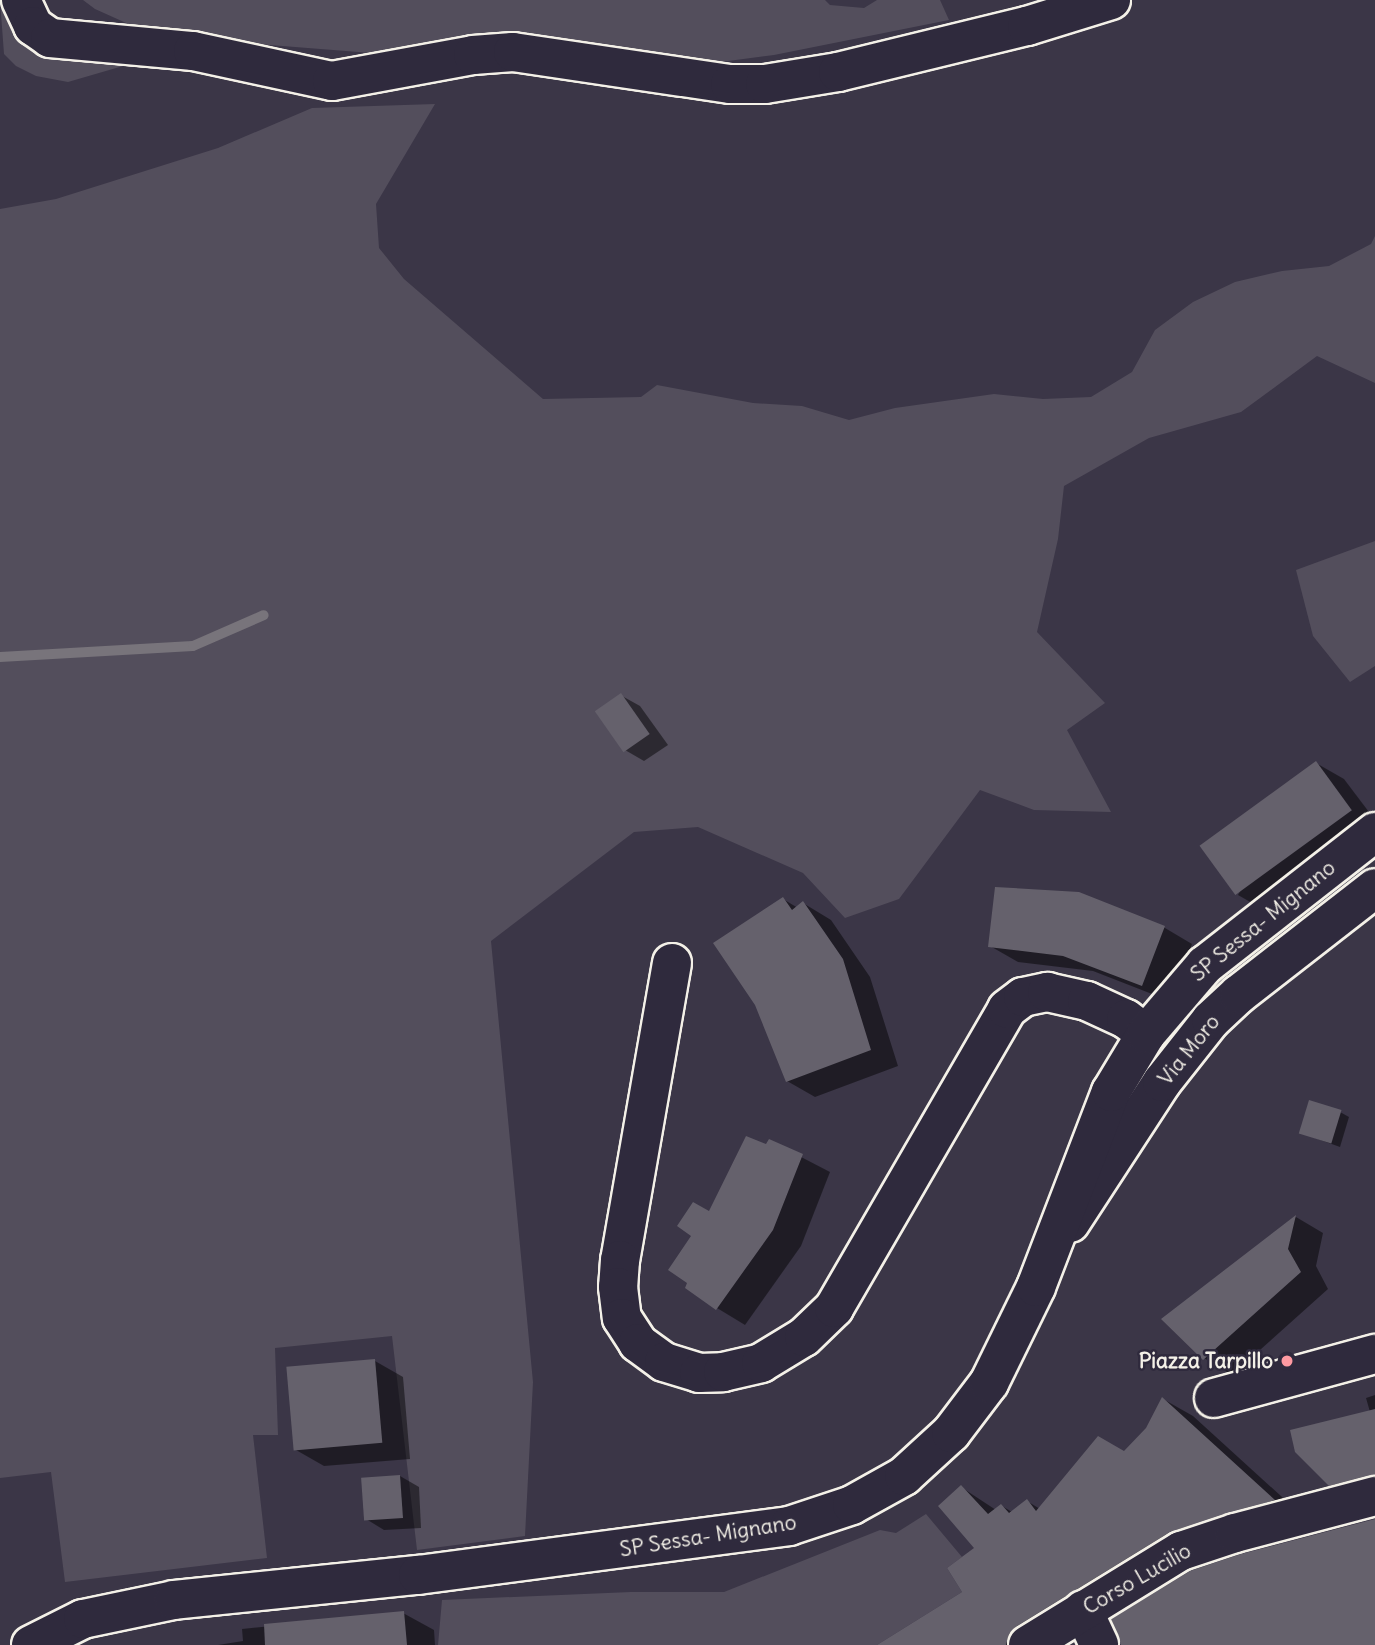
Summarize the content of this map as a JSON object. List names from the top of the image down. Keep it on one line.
{"streets":{"street":["SP Sessa- Mignano","Via Moro","Corso Lucilio"]},"crossings":[["SP Sessa- Mignano","Via Moro"]],"places":["Piazza Tarpillo"]}
